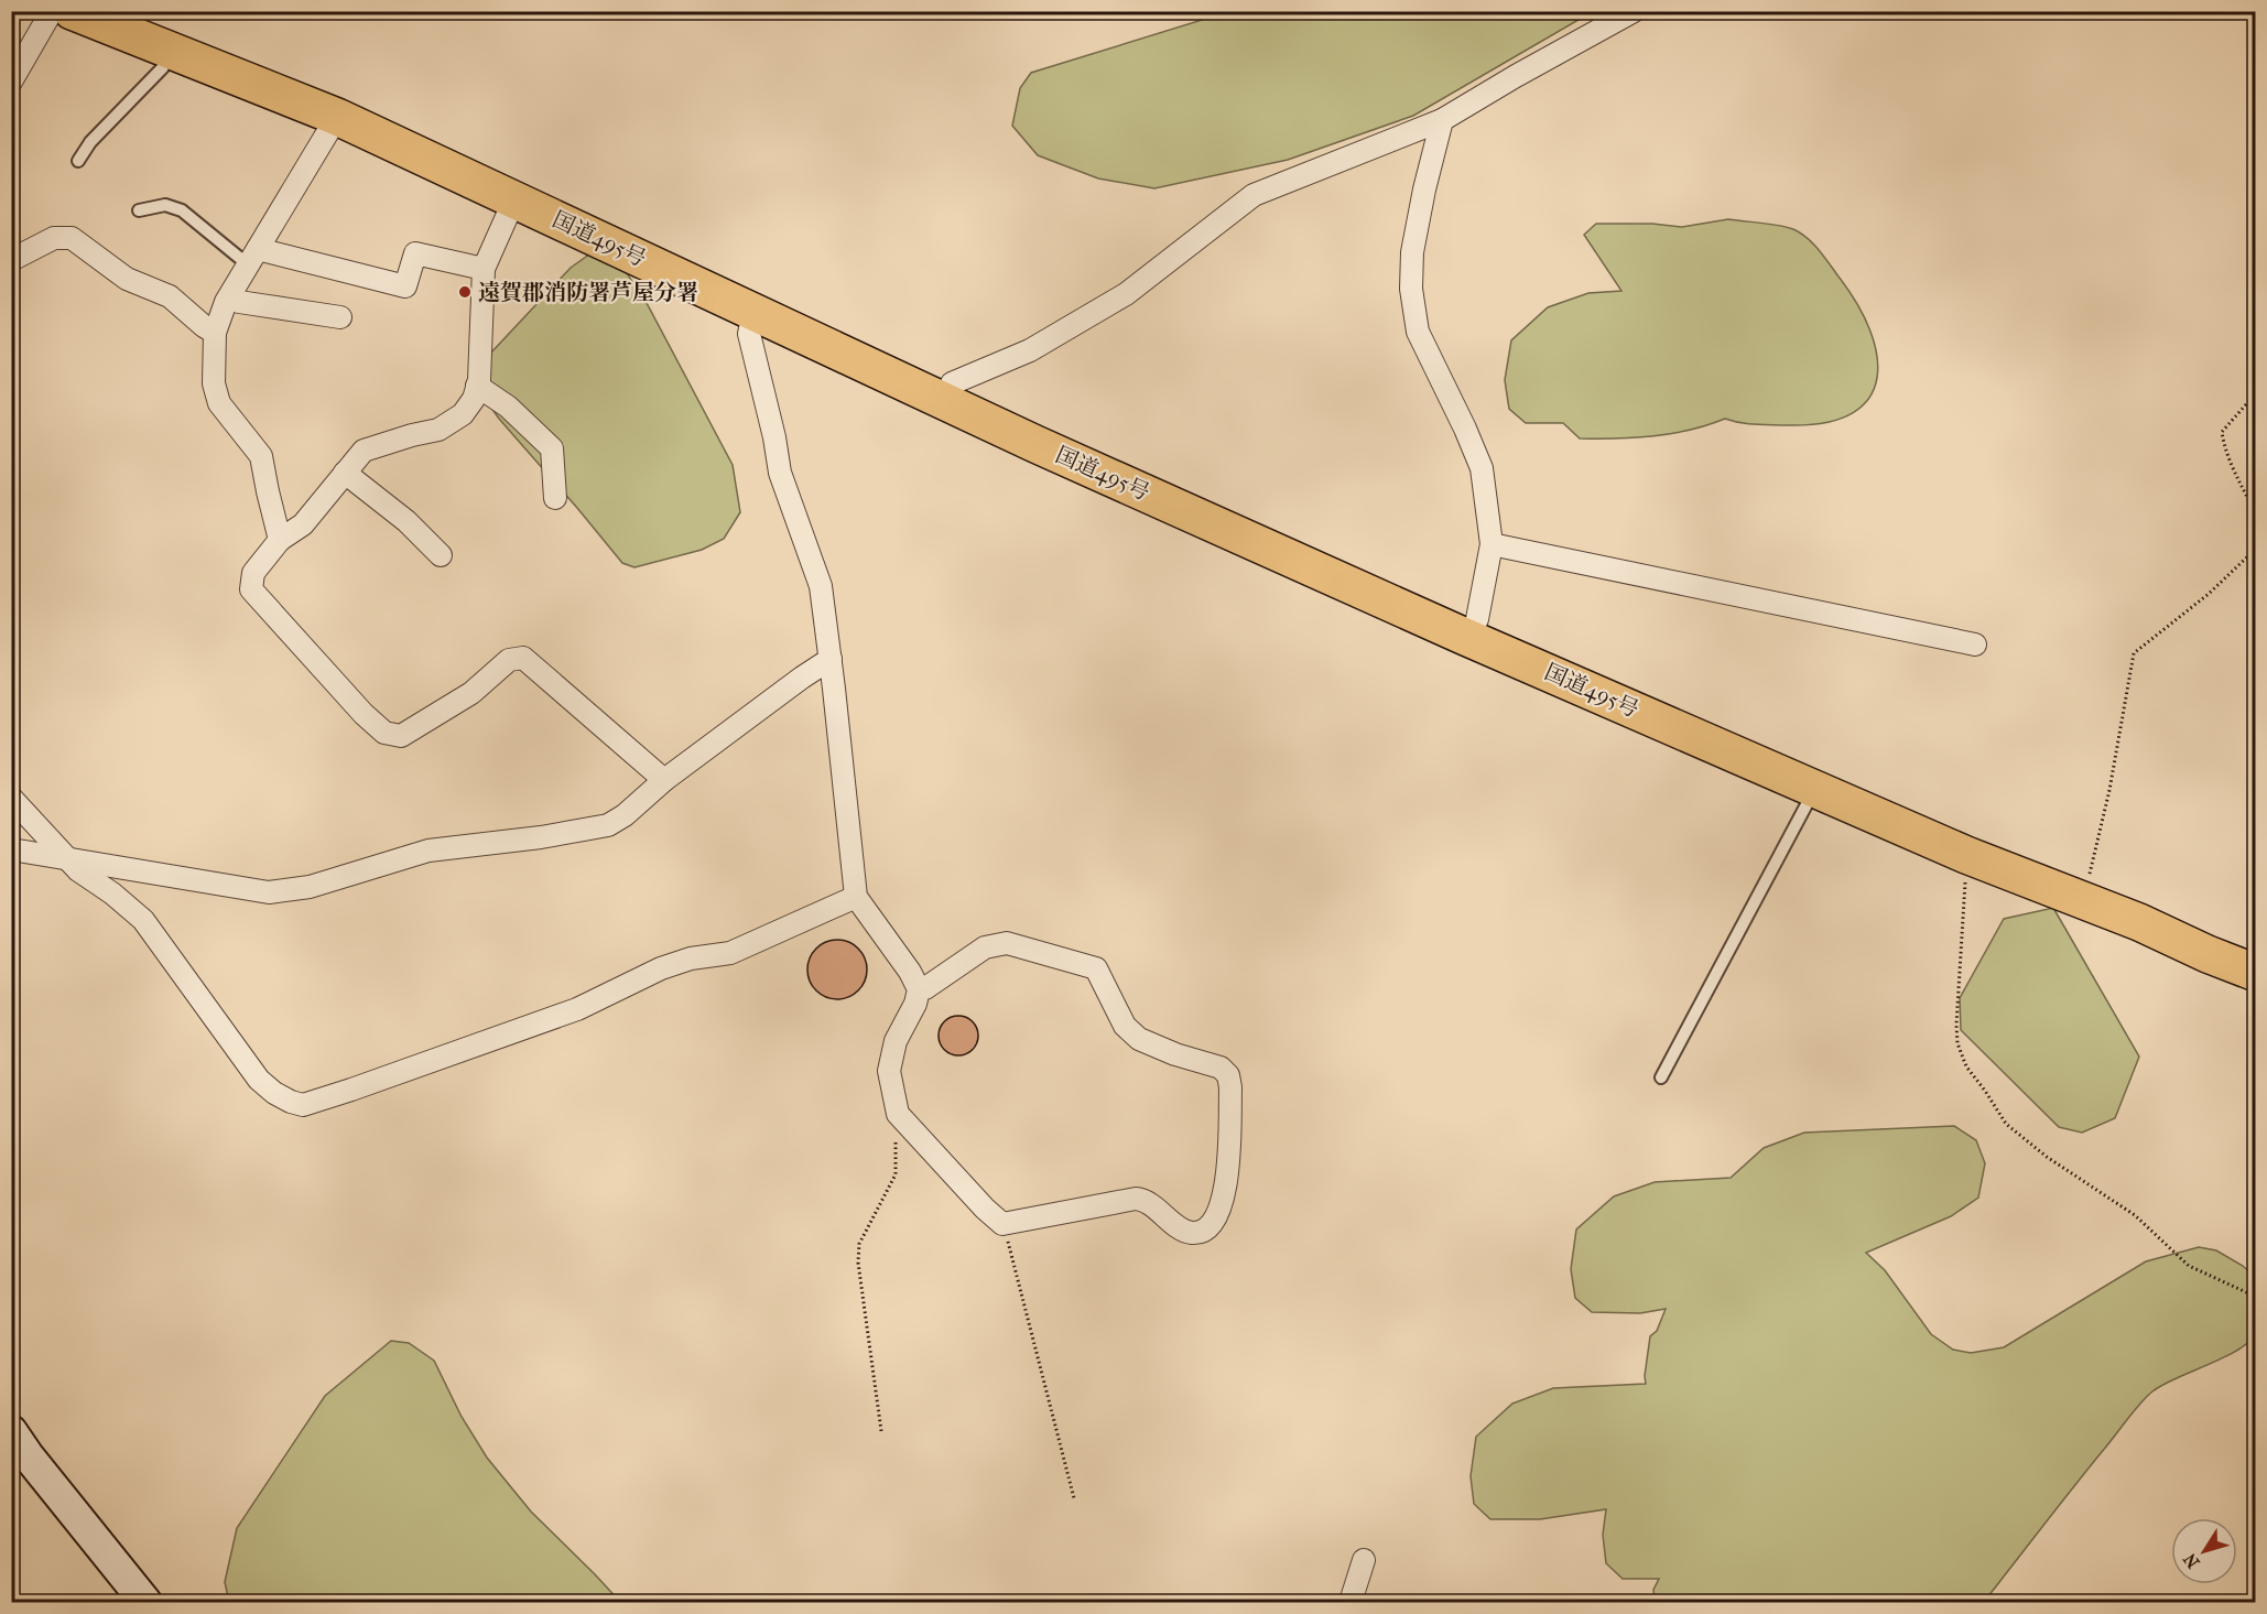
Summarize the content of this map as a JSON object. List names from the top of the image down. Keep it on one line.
{"streets":{"highway":["国道495号"]},"places":["遠賀郡消防署芦屋分署"],"north":"bottom left"}
